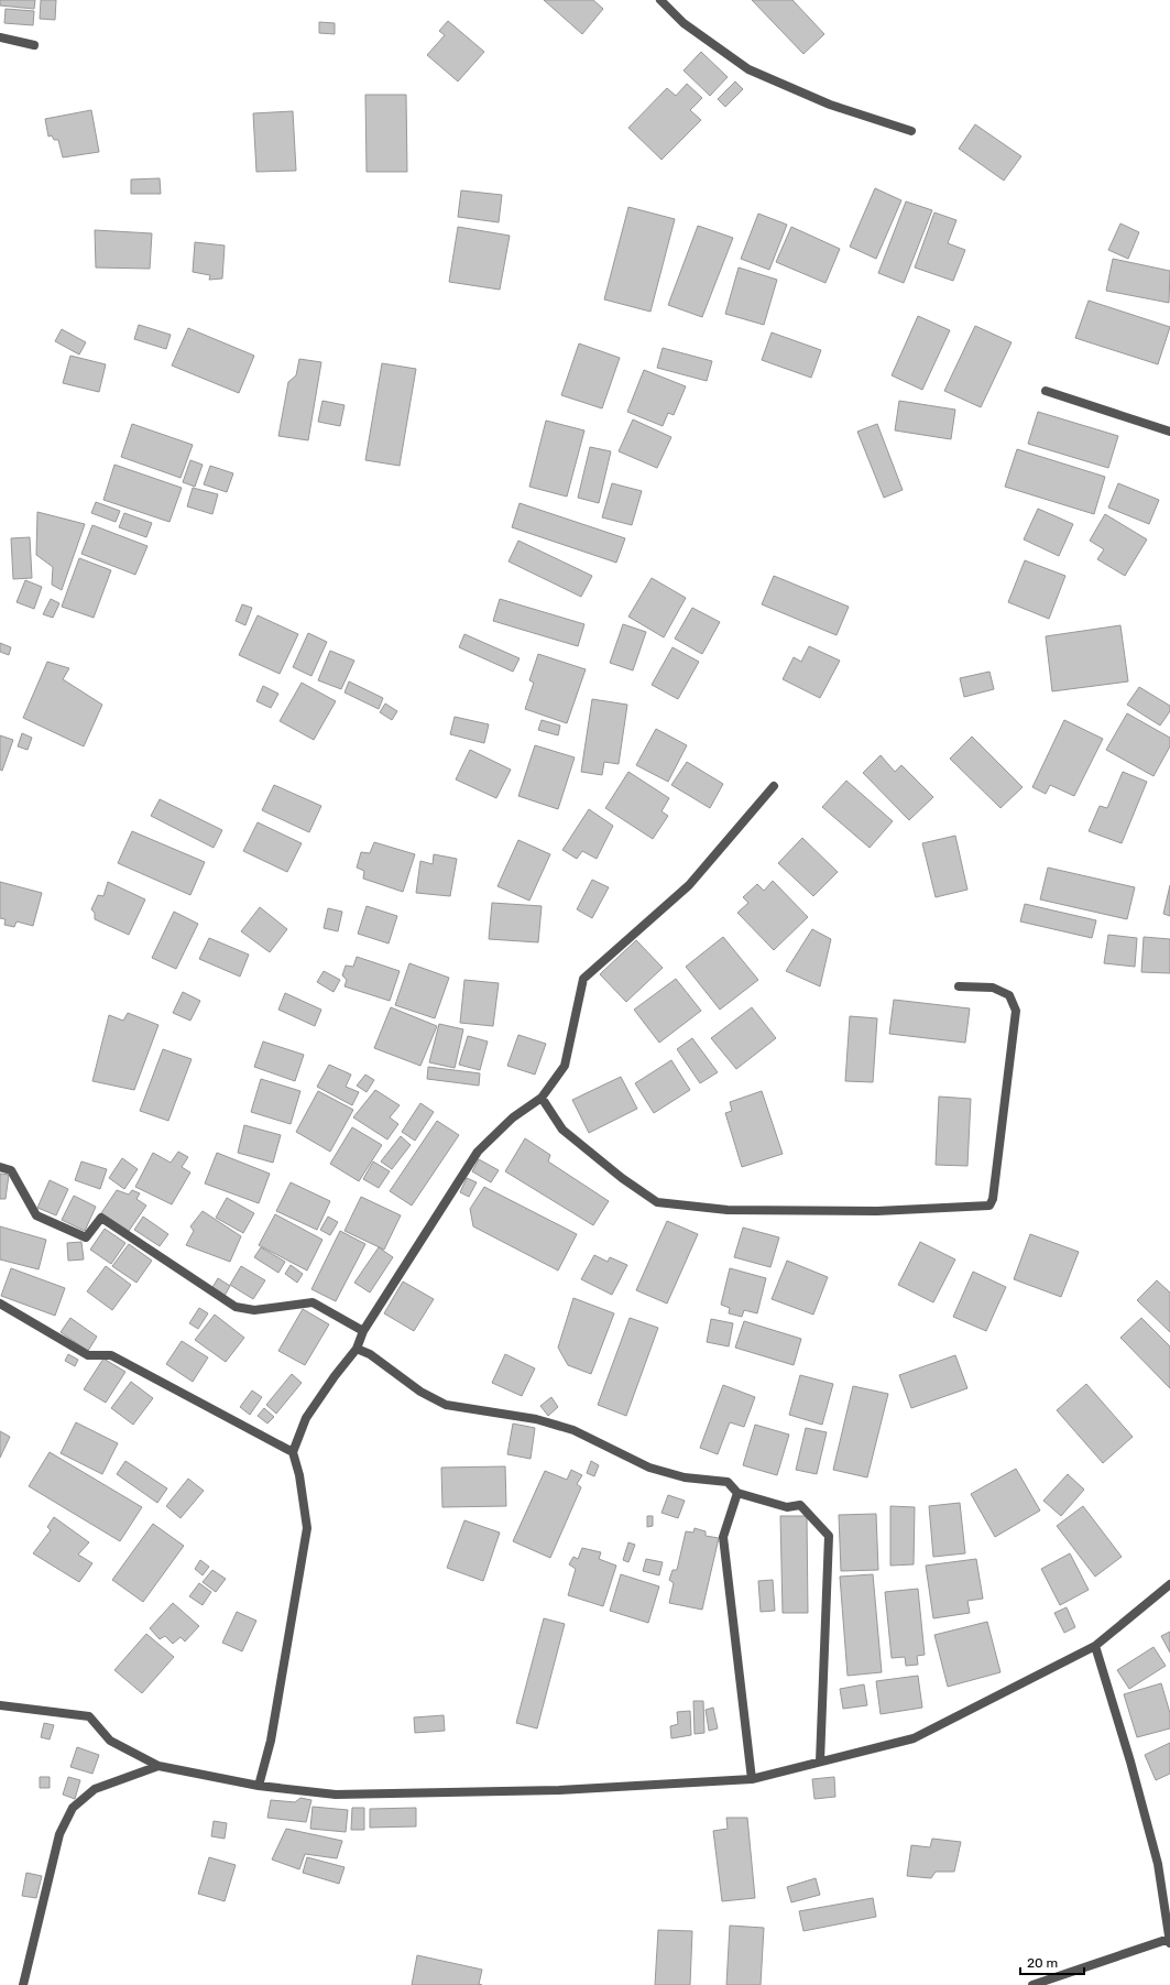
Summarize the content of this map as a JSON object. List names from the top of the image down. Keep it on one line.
{"scale_bar":"20 m"}
